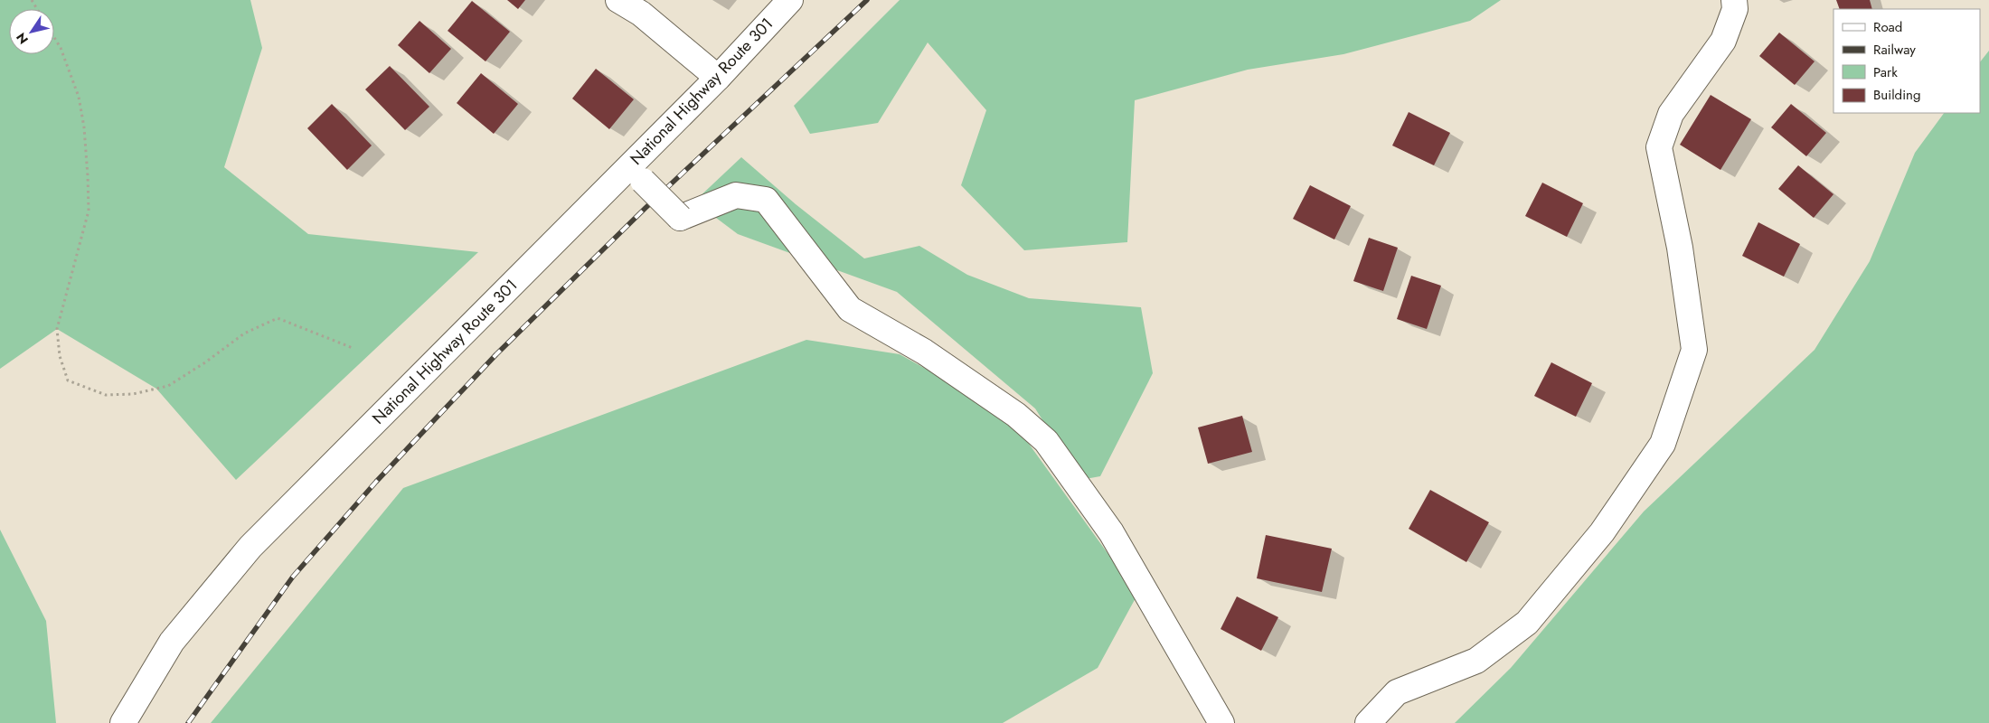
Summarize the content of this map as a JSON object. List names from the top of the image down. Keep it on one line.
{"streets":{"main road":["National Highway Route 301"]},"legend":["Road","Railway","Park","Building"],"north":"bottom left"}
